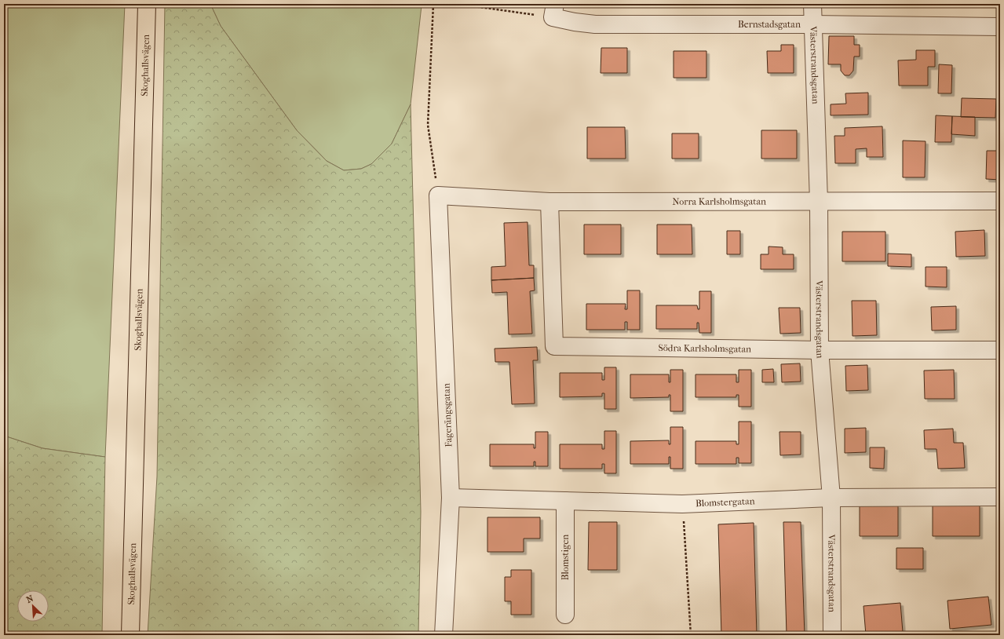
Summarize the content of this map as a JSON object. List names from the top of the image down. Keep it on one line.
{"streets":{"main road":["Skoghallsvägen"],"street":["Bernstadsgatan","Västerstrandsgatan","Norra Karlsholmsgatan","Södra Karlsholmsgatan","Fagerängsgatan","Blomstergatan","Blomstigen"]},"crossings":[["Bernstadsgatan","Västerstrandsgatan"],["Västerstrandsgatan","Norra Karlsholmsgatan"],["Västerstrandsgatan","Södra Karlsholmsgatan"],["Västerstrandsgatan","Blomstergatan"],["Norra Karlsholmsgatan","Södra Karlsholmsgatan"],["Norra Karlsholmsgatan","Fagerängsgatan"],["Fagerängsgatan","Blomstergatan"],["Blomstergatan","Blomstigen"]],"north":"top left"}
